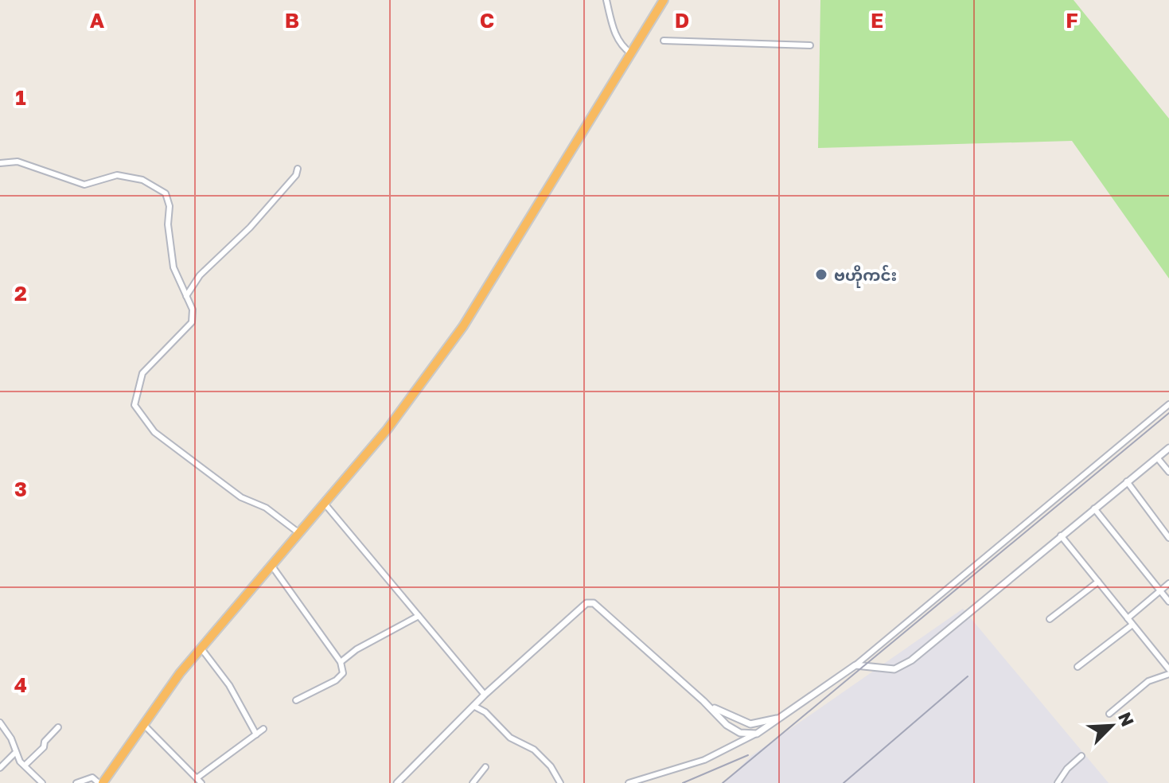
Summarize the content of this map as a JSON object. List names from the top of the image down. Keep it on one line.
{"places":["ဗဟိုကင်း"],"north":"top right","grid":{"columns":["A","B","C","D","E","F"],"rows":["1","2","3","4"]}}
